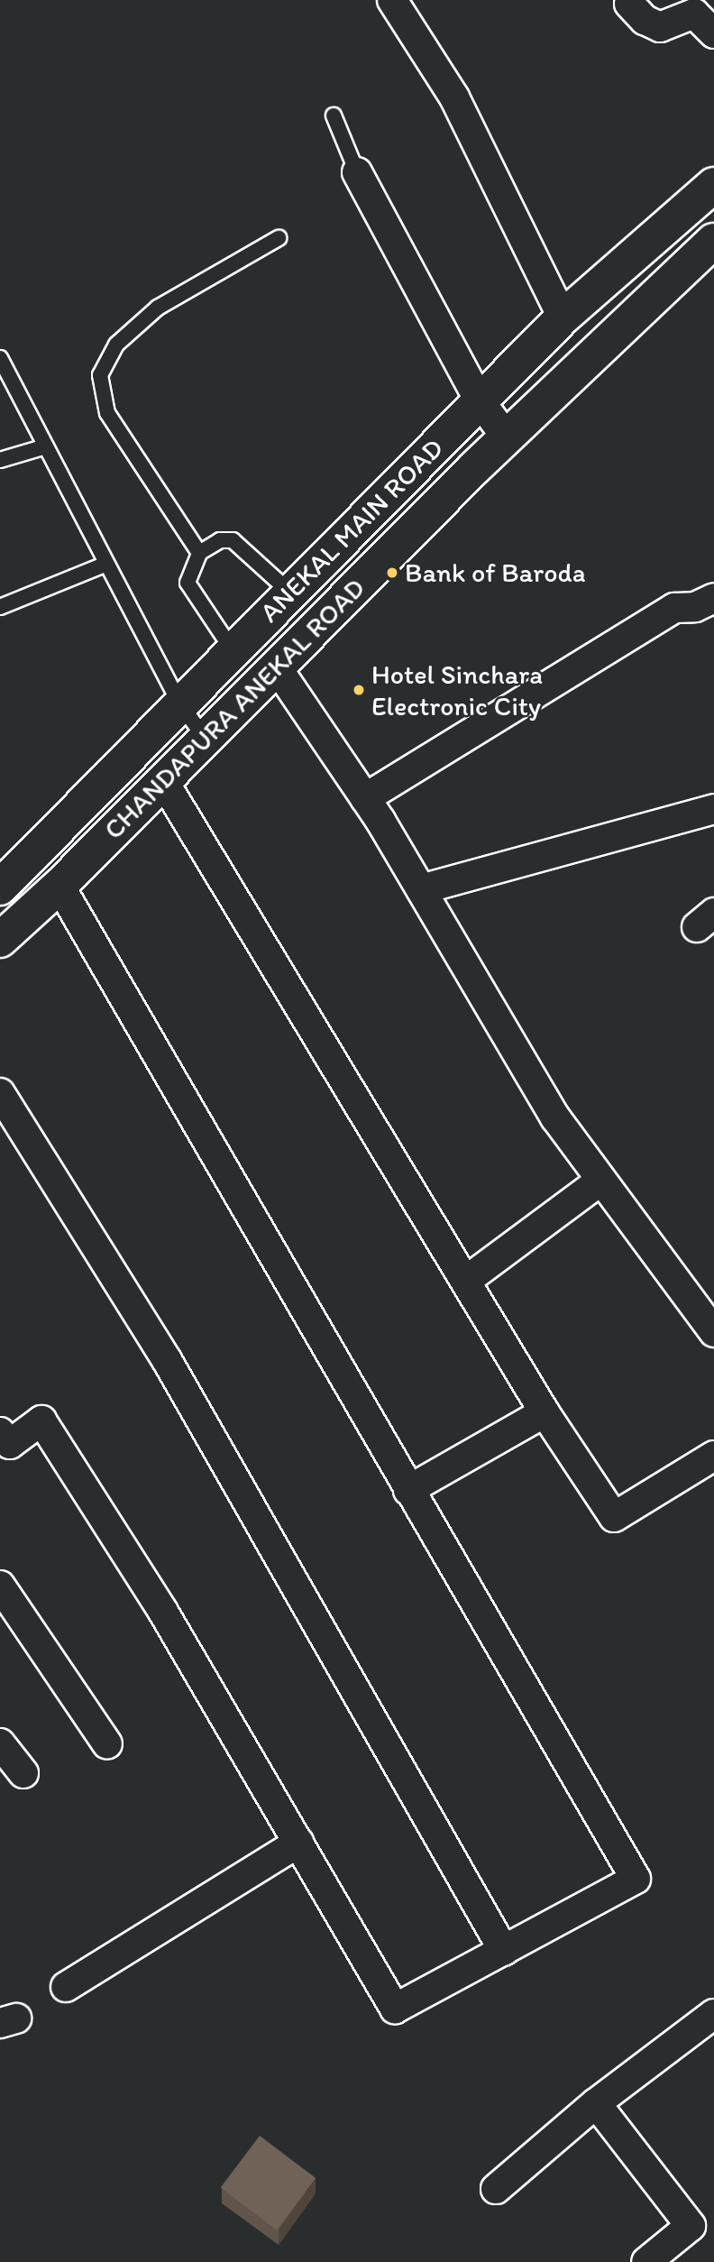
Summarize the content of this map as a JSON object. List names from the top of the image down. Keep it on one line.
{"streets":{"main road":["ANEKAL MAIN ROAD","CHANDAPURA ANEKAL ROAD"]},"places":["Bank of Baroda","Hotel Sinchara Electronic City"]}
